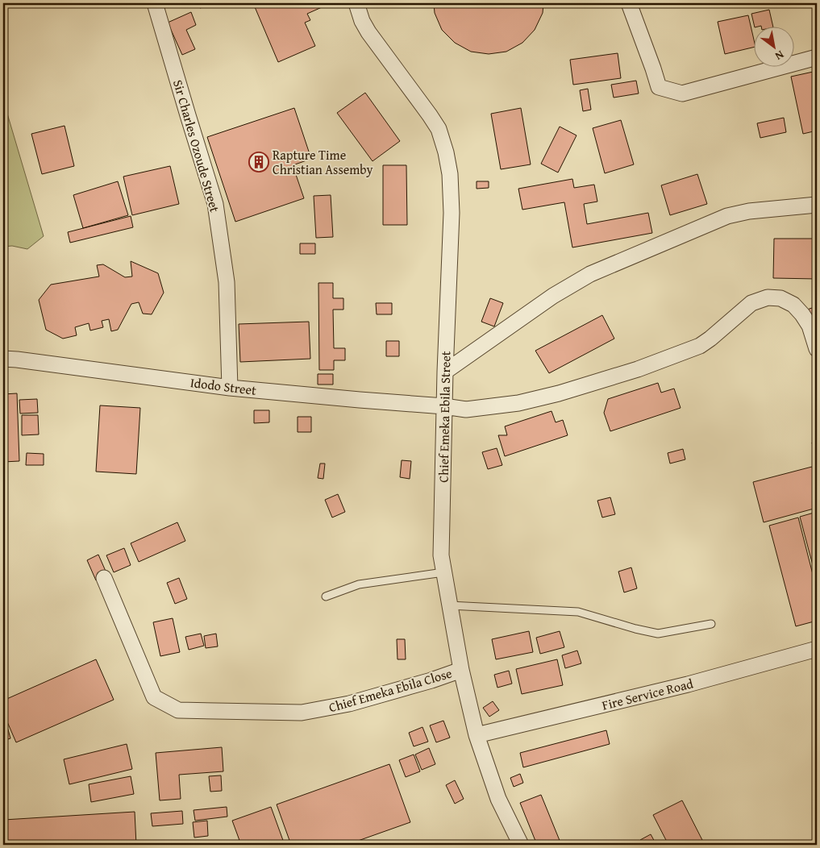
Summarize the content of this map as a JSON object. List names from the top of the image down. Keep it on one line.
{"streets":{"street":["Sir Charles Ozoude Street","Idodo Street","Chief Emeka Ebila Street","Chief Emeka Ebila Close","Fire Service Road"]},"crossings":[["Sir Charles Ozoude Street","Idodo Street"],["Idodo Street","Chief Emeka Ebila Street"],["Chief Emeka Ebila Street","Chief Emeka Ebila Close"],["Chief Emeka Ebila Street","Fire Service Road"]],"places":{"building":["Rapture Time Christian Assemby"]},"north":"bottom right"}
